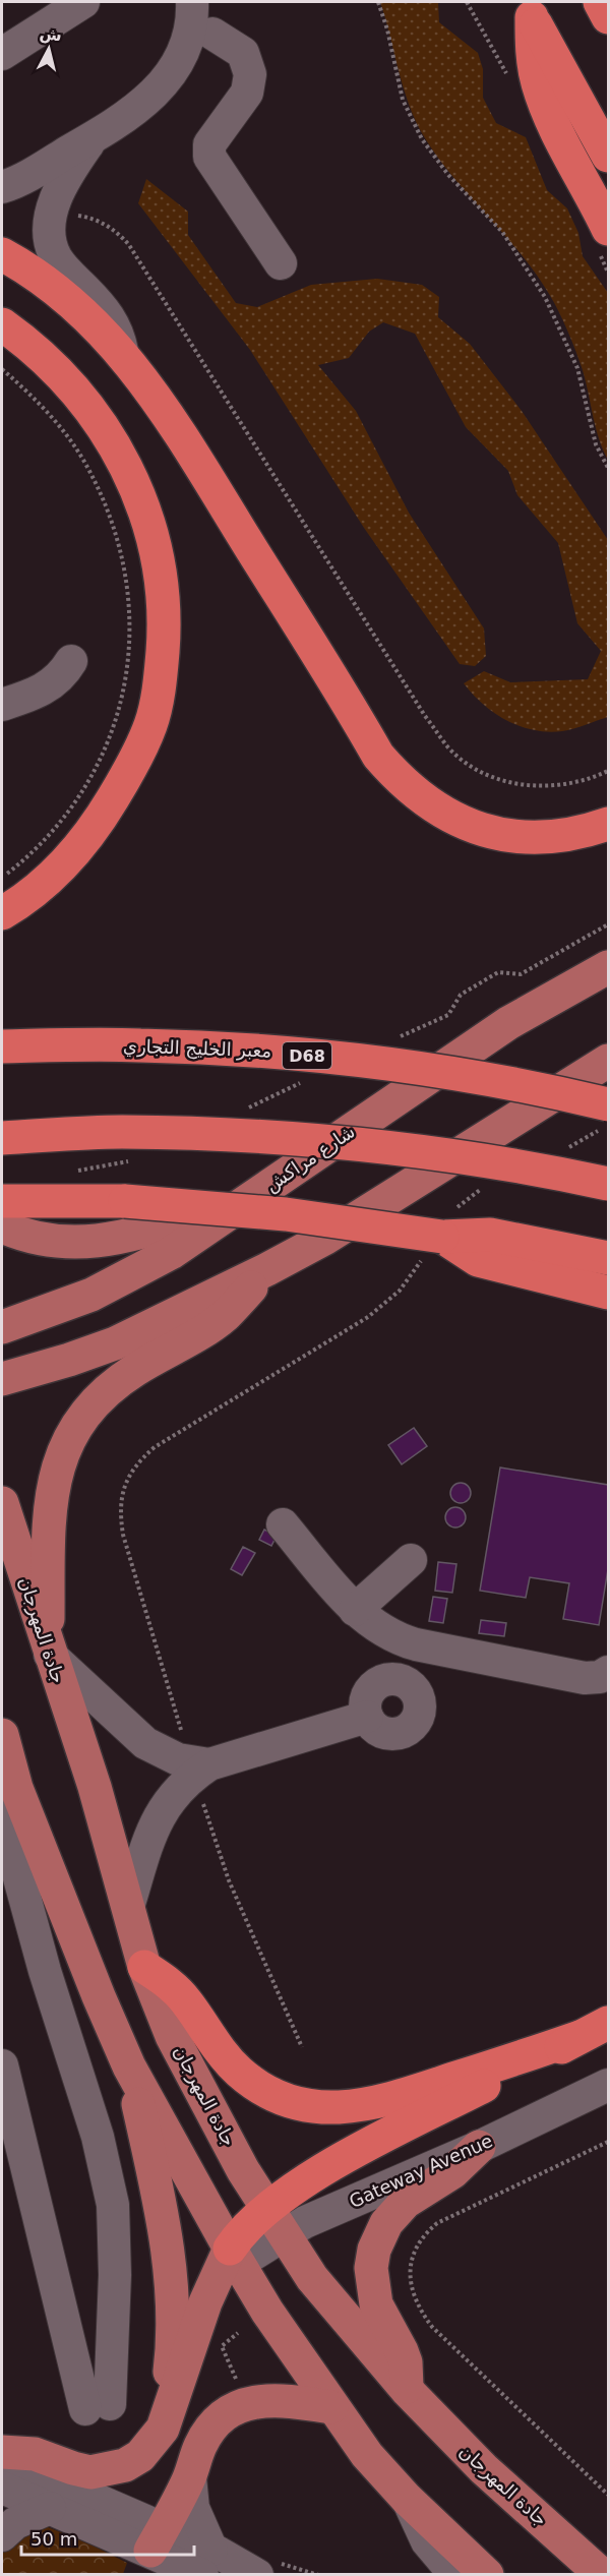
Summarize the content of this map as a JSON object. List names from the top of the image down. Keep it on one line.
{"streets":{"highway":["معبر الخليج التجاري","D68"],"main road":["شارع مراكش","جادة المهرجان"],"street":["Gateway Avenue"]},"crossings":[["جادة المهرجان","Gateway Avenue"]],"scale_bar":"50 m","north":"top"}
